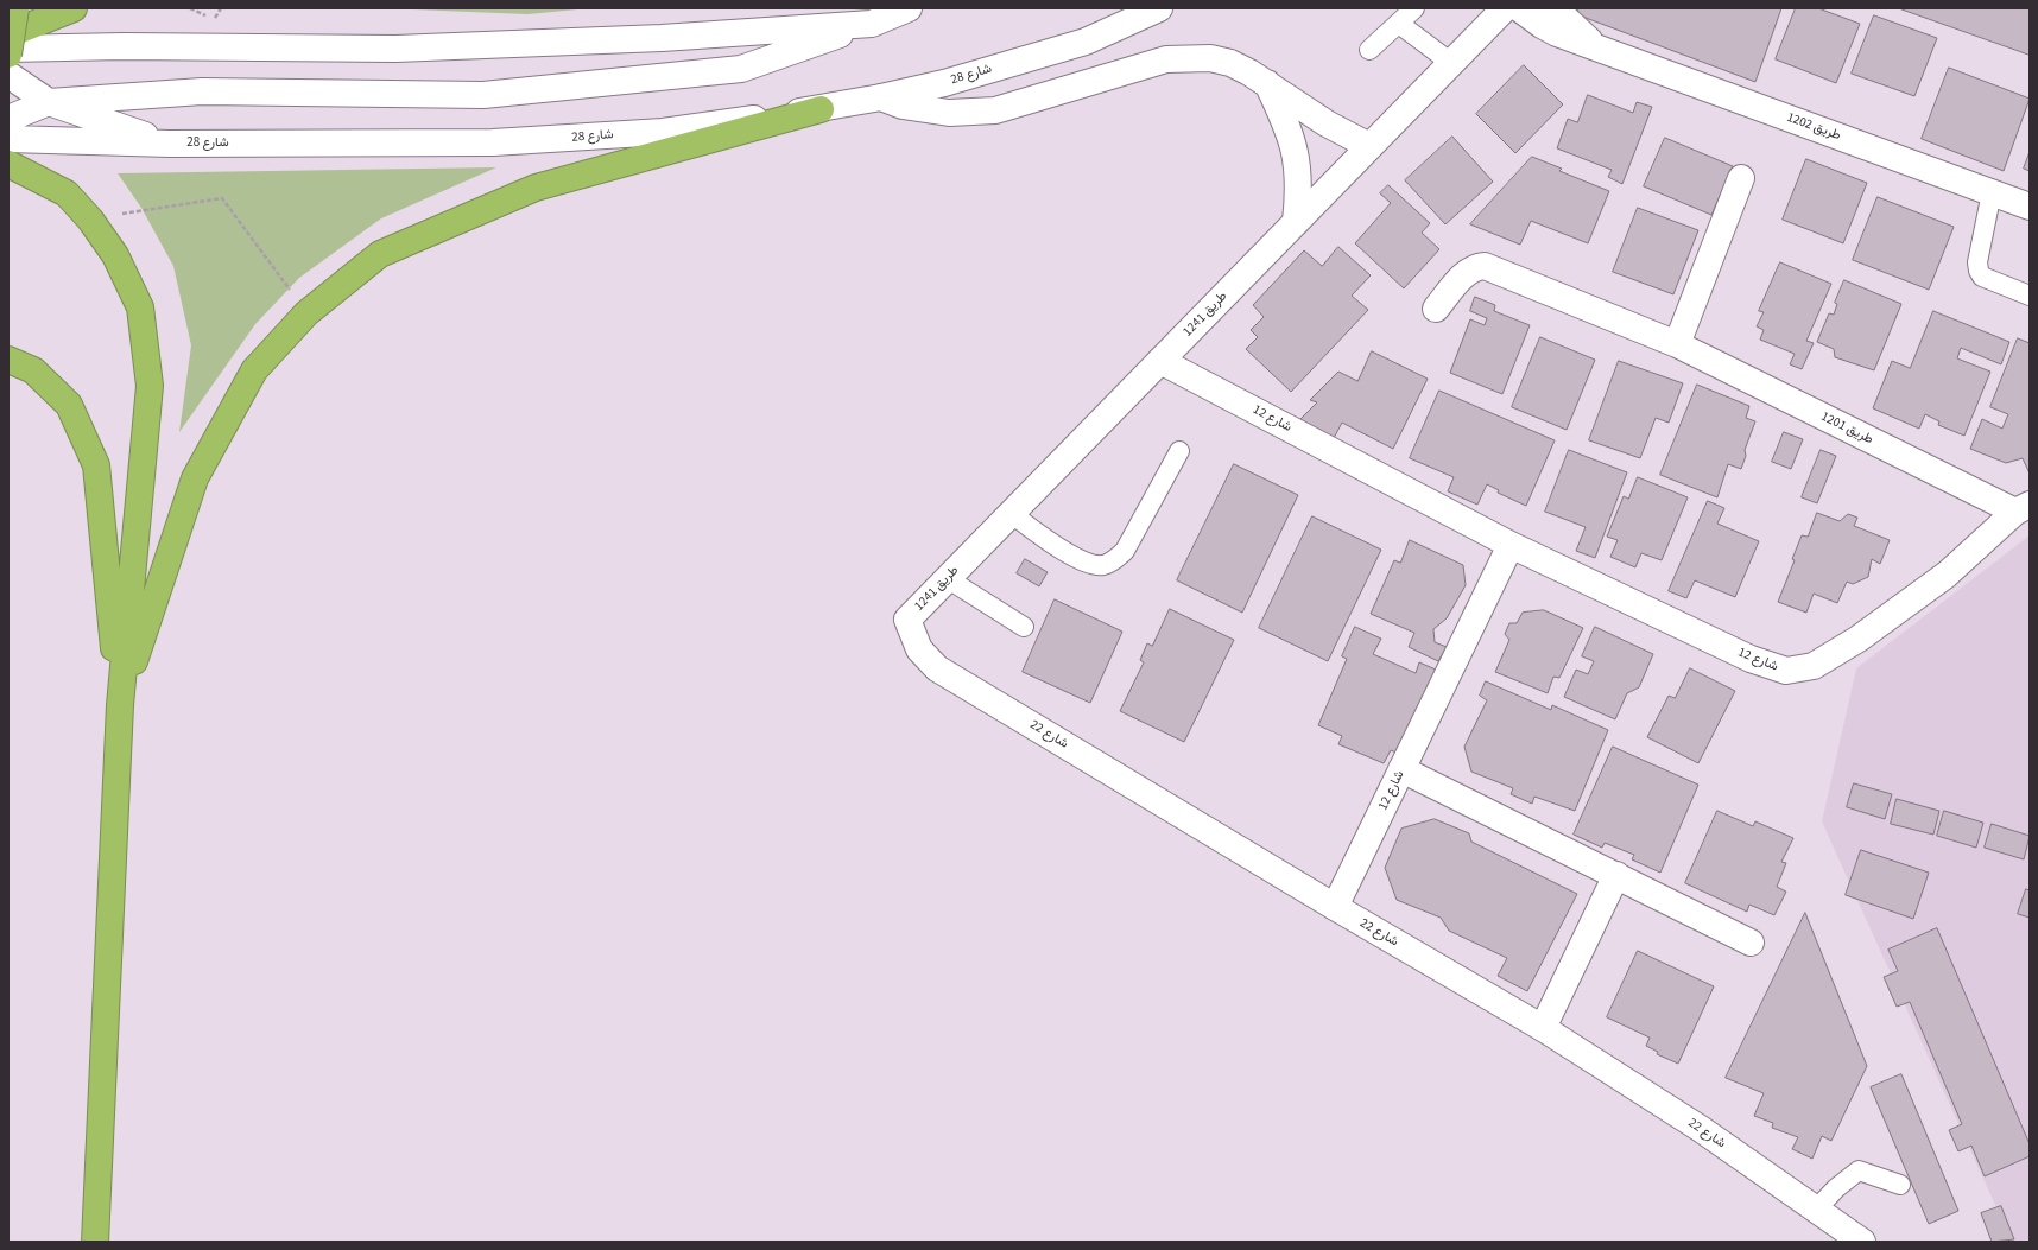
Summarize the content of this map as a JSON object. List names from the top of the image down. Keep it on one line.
{"streets":{"street":["شارع 28","طريق 1202","طريق 1241","شارع 12","طريق 1201","شارع 22"]},"crossings":[["طريق 1241","شارع 12"],["طريق 1241","شارع 22"],["شارع 12","طريق 1201"],["شارع 12","شارع 22"]]}
